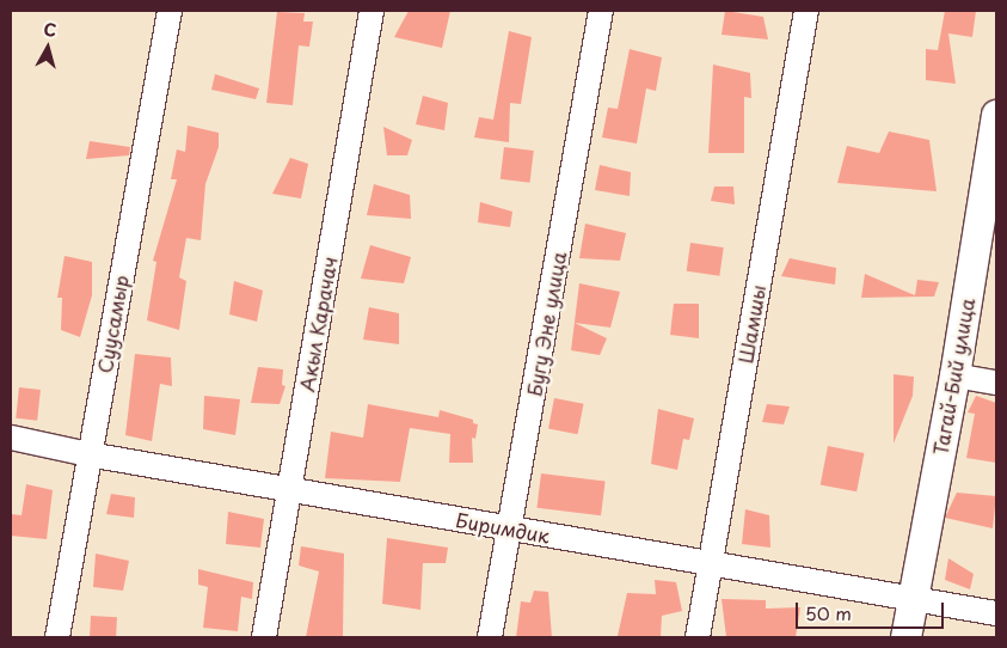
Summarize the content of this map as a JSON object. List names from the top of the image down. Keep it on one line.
{"streets":{"street":["Суусамыр","Акыл Карачач","Бугу Эне улица","Шамшы","Тагай-Бий улица","Биримдик"]},"crossings":[["Суусамыр","Биримдик"],["Акыл Карачач","Биримдик"],["Бугу Эне улица","Биримдик"],["Шамшы","Биримдик"],["Тагай-Бий улица","Биримдик"]],"scale_bar":"50 m","north":"top"}
